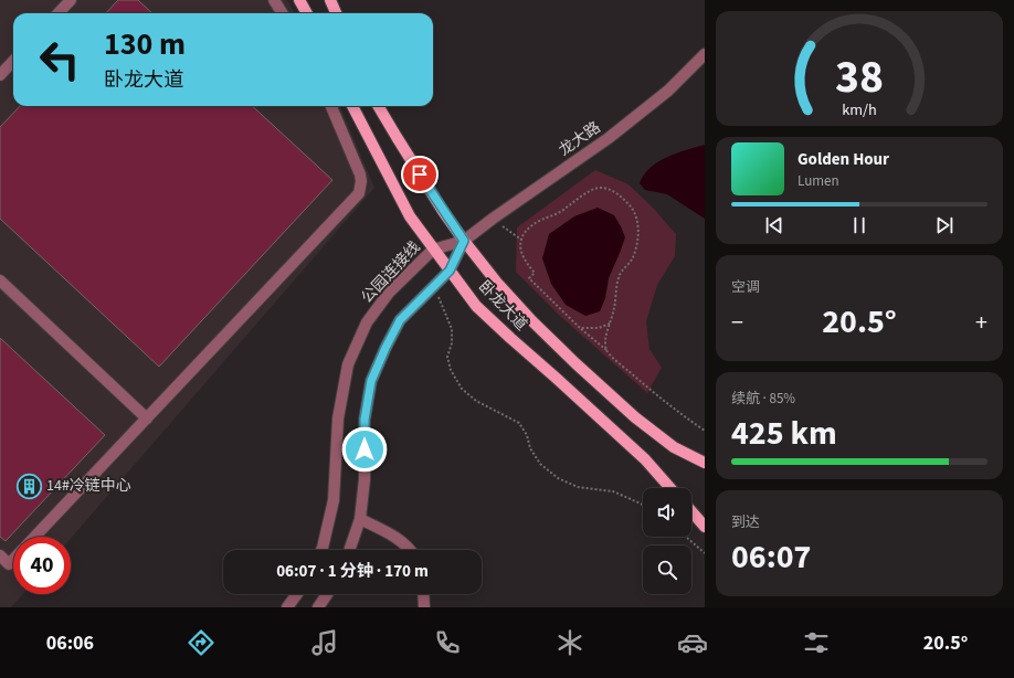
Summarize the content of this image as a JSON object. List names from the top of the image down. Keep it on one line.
{"streets":{"main road":["卧龙大道"],"street":["龙大路","公园连接线"]},"crossings":[["龙大路","公园连接线"],["龙大路","卧龙大道"],["公园连接线","卧龙大道"]],"places":{"building":["14#冷链中心"]},"page":{"turn":["130 m","卧龙大道"],"song":["Golden Hour","Lumen"],"tile":["空调",["续航 · 85%","425 km"],["到达","06:07"]],"heat":["−","20.5°","+"],"limit":"40","trip":"06:07 · 1 分钟 · 170 m","tabs":["06:06","20.5°"],"gauge":["38","km/h"]}}
